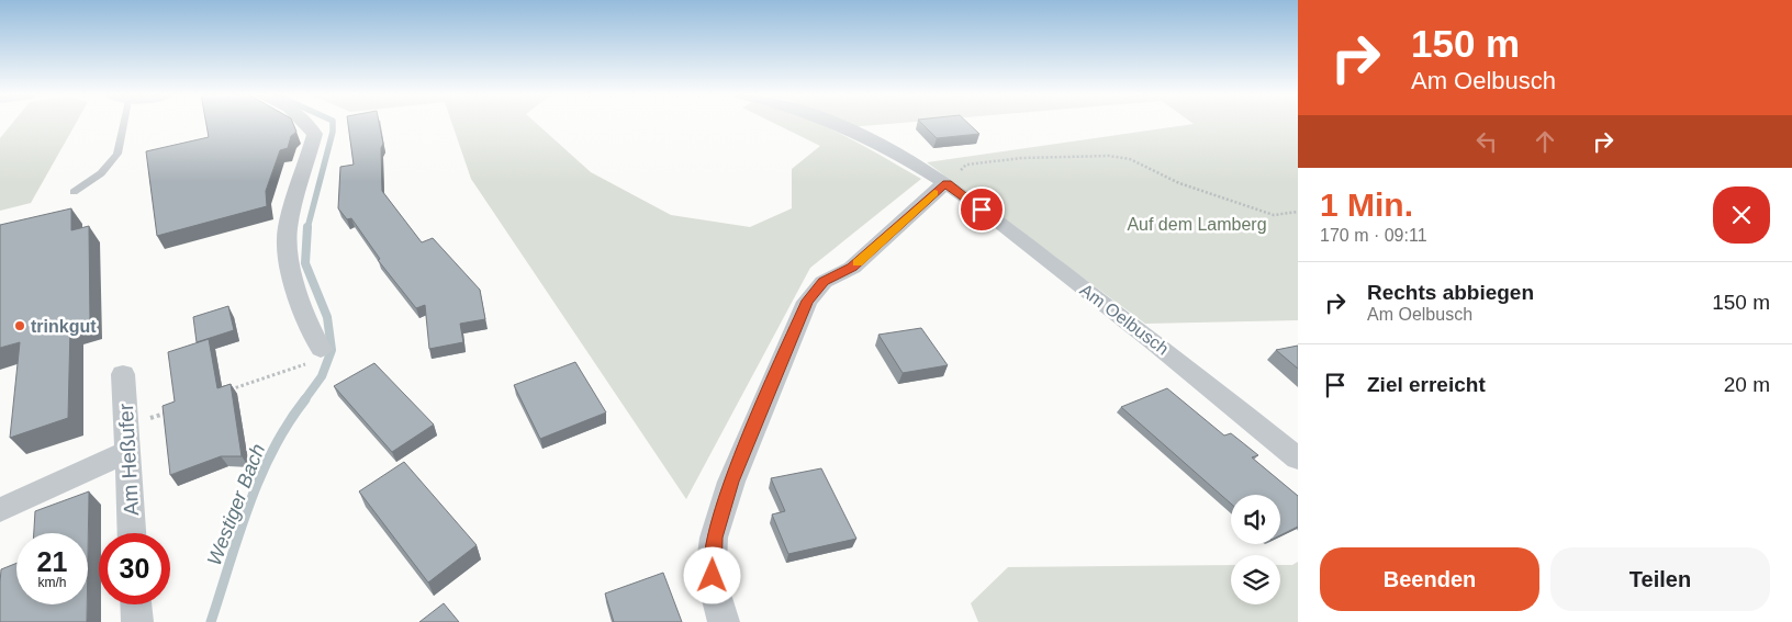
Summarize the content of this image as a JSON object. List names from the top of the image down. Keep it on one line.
{"streets":{"street":["Am Oelbusch","Am Heßufer"]},"water":["Westiger Bach"],"parks":["Auf dem Lamberg"],"places":["trinkgut"],"page":{"turn":["150 m","Am Oelbusch"],"heading":["1 Min.","170 m · 09:11"],"list":[{"name":"Rechts abbiegen","note":"Am Oelbusch","value":"150 m"},{"name":"Ziel erreicht","value":"20 m"}],"speed":"21 km/h","limit":"30","buttons":["Beenden","Teilen"]}}
